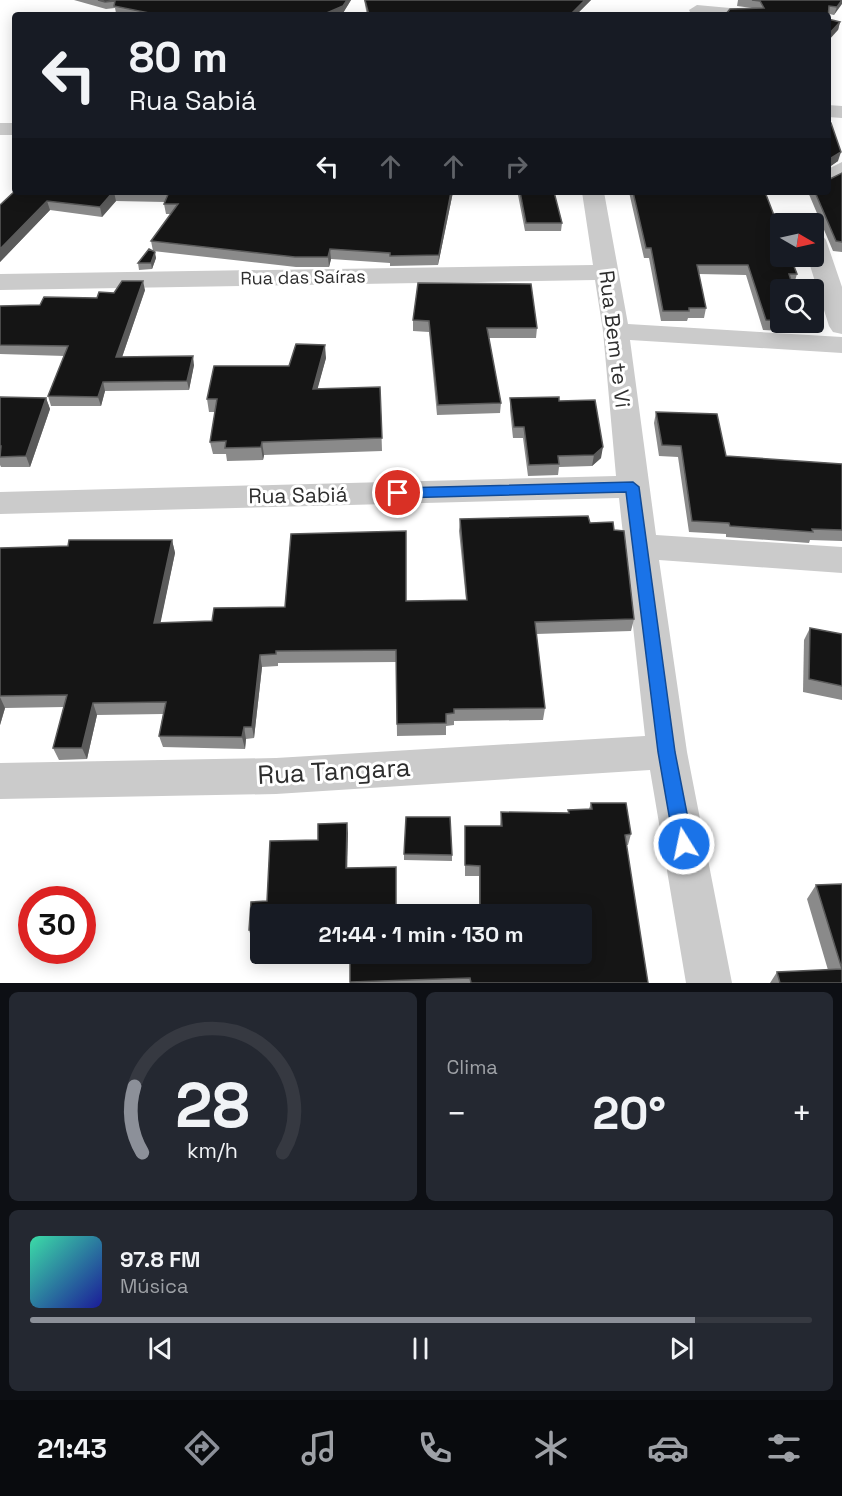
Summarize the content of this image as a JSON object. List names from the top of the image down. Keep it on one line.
{"streets":{"street":["Rua das Saíras","Rua Bem te Vi","Rua Sabiá","Rua Tangara"]},"crossings":[["Rua das Saíras","Rua Bem te Vi"],["Rua Bem te Vi","Rua Sabiá"],["Rua Bem te Vi","Rua Tangara"]],"north":"right","page":{"turn":["80 m","Rua Sabiá"],"limit":"30","trip":"21:44 · 1 min · 130 m","tile":"Clima","heat":["−","20°","+"],"song":["97.8 FM","Música"],"tabs":"21:43","gauge":["28","km/h"]}}
